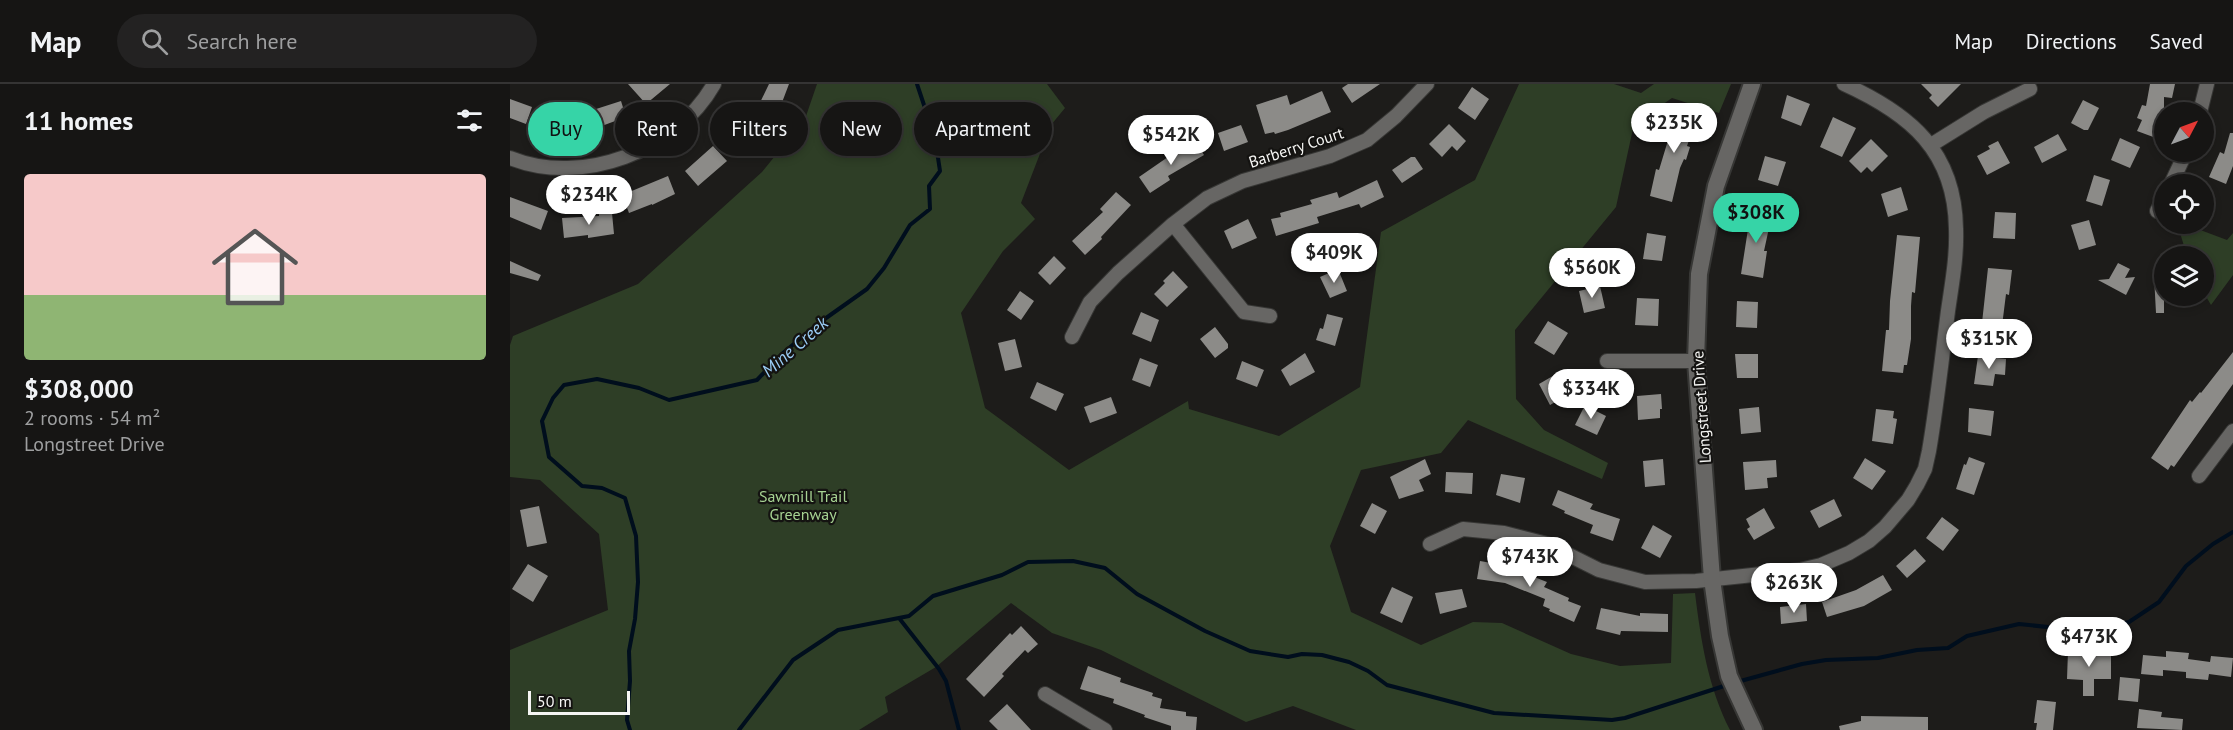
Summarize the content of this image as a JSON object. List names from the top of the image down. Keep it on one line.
{"streets":{"street":["Barberry Court","Longstreet Drive"]},"water":["Mine Creek"],"parks":["Sawmill Trail Greenway"],"scale_bar":"50 m","north":"top right","page":{"header":"Map","search":"Search here","nav":["Map","Directions","Saved"],"heading":"11 homes","chip":["Buy","Rent","Filters","New","Apartment"],"price":["$235K","$542K","$234K","$308K","$409K","$560K","$315K","$334K","$743K","$263K","$473K"],"list":[{"name":"$308,000","note":"2 rooms · 54 m² · Longstreet Drive"}],"scale":"50 m"}}
